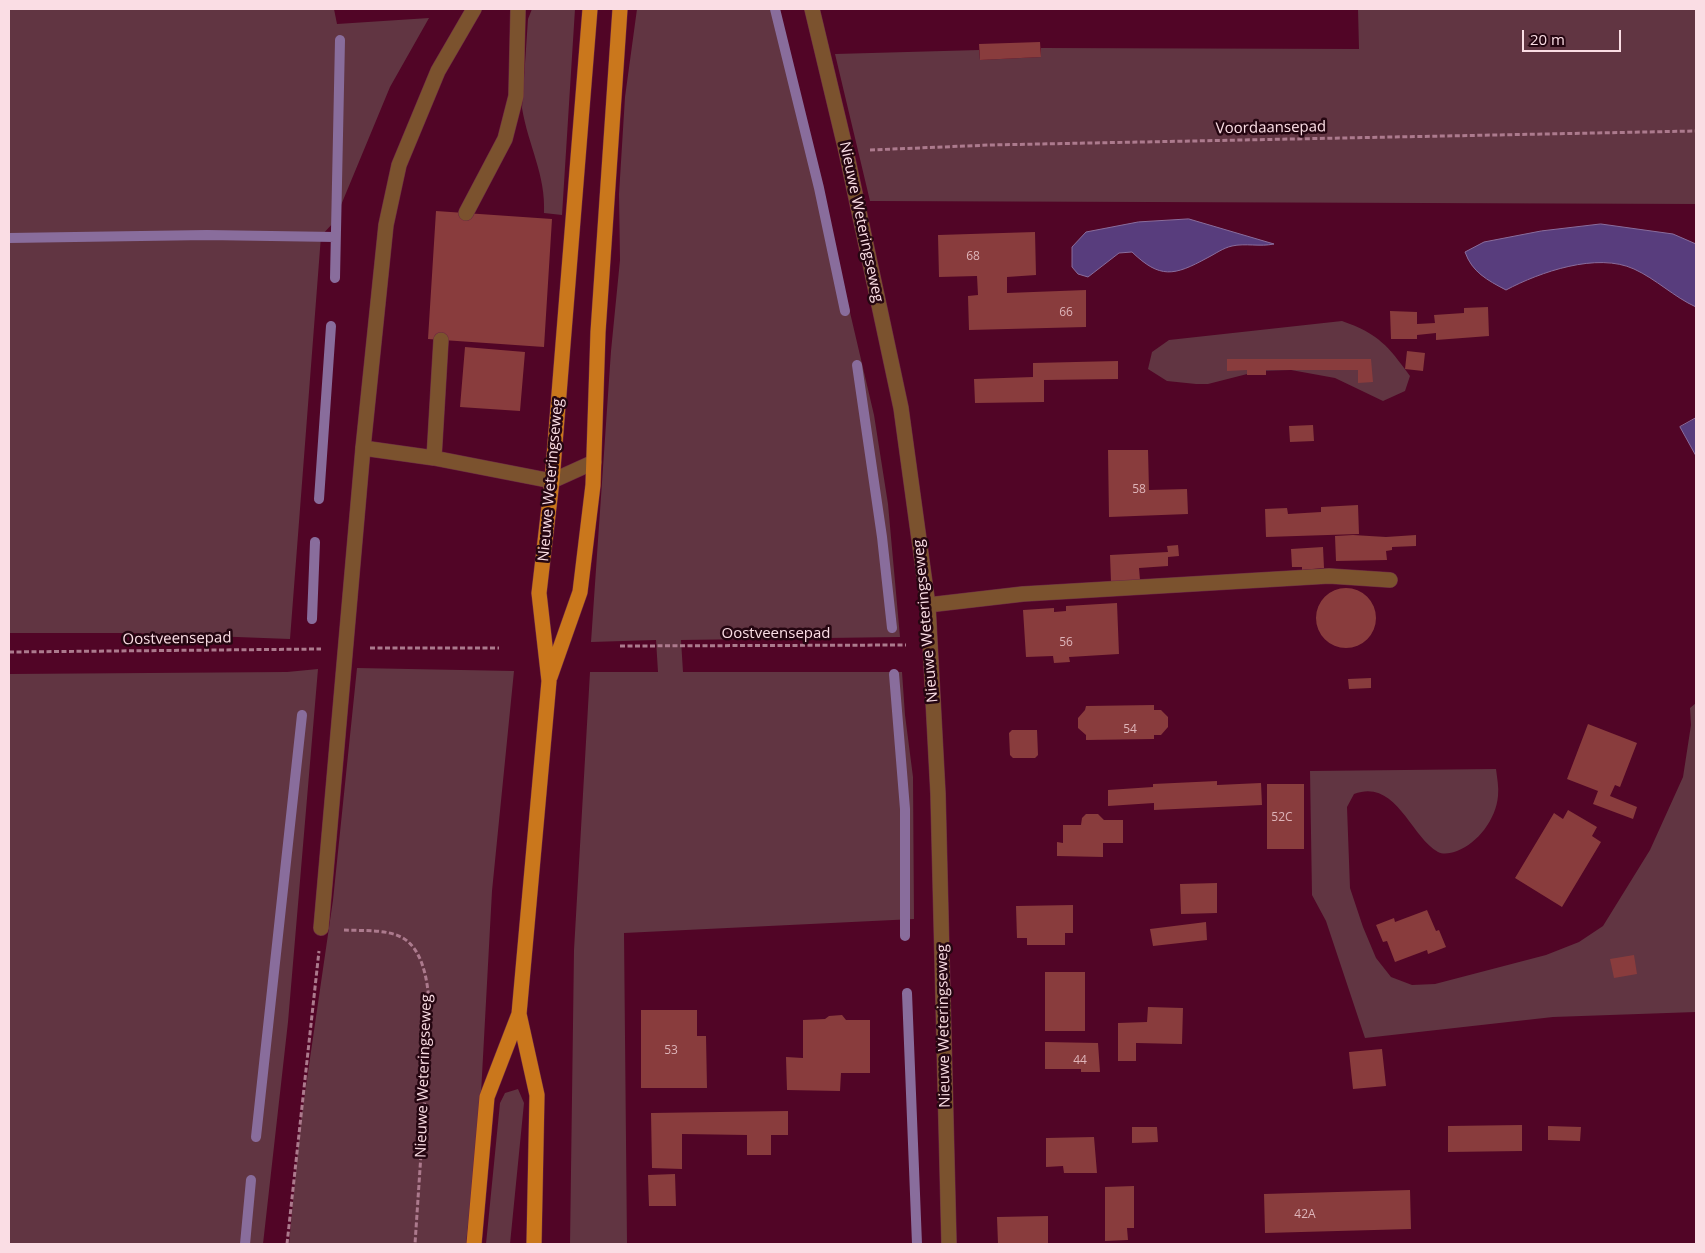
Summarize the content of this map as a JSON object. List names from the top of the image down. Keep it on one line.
{"streets":{"main road":["Nieuwe Weteringseweg"],"path":["Voordaansepad","Oostveensepad"]},"crossings":[["Voordaansepad","Nieuwe Weteringseweg"],["Nieuwe Weteringseweg","Oostveensepad"]],"house_numbers":["68","66","58","56","54","52C","53","44","42A"],"scale_bar":"20 m"}
